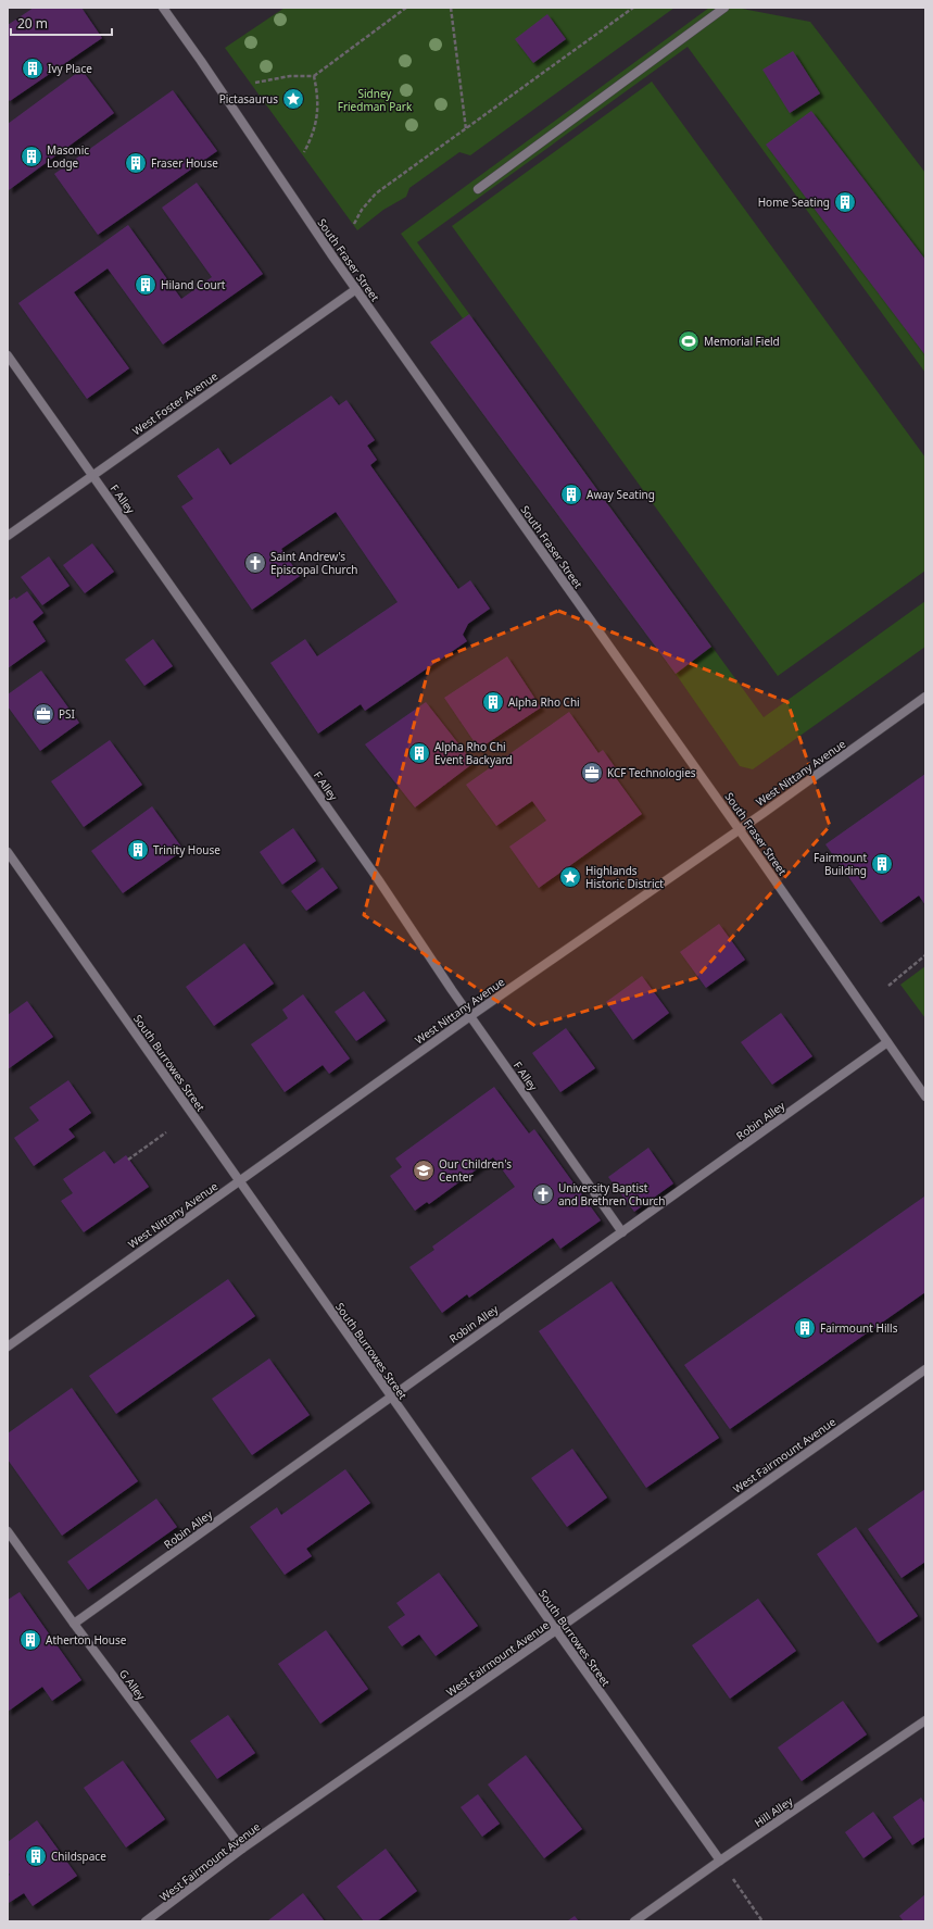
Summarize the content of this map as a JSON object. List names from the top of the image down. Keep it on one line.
{"streets":{"street":["South Fraser Street","West Foster Avenue","F Alley","West Nittany Avenue","South Burrowes Street","Robin Alley","West Fairmount Avenue","G Alley","Hill Alley"]},"crossings":[["South Fraser Street","West Foster Avenue"],["South Fraser Street","West Nittany Avenue"],["South Fraser Street","Robin Alley"],["West Foster Avenue","F Alley"],["F Alley","West Nittany Avenue"],["F Alley","Robin Alley"],["West Nittany Avenue","South Burrowes Street"],["South Burrowes Street","Robin Alley"],["South Burrowes Street","West Fairmount Avenue"],["South Burrowes Street","Hill Alley"],["Robin Alley","G Alley"],["West Fairmount Avenue","G Alley"]],"parks":["Sidney Friedman Park"],"places":{"building":["Ivy Place","Masonic Lodge","Fraser House","Home Seating","Hiland Court","Away Seating","Alpha Rho Chi","Alpha Rho Chi Event Backyard","Trinity House","Fairmount Building","Fairmount Hills","Atherton House","Childspace"],"place":["Pictasaurus","Highlands Historic District"],"sports":["Memorial Field"],"church":["Saint Andrew's Episcopal Church","University Baptist and Brethren Church"],"office":["PSI","KCF Technologies"],"school or university":["Our Children's Center"]},"scale_bar":"20 m"}
